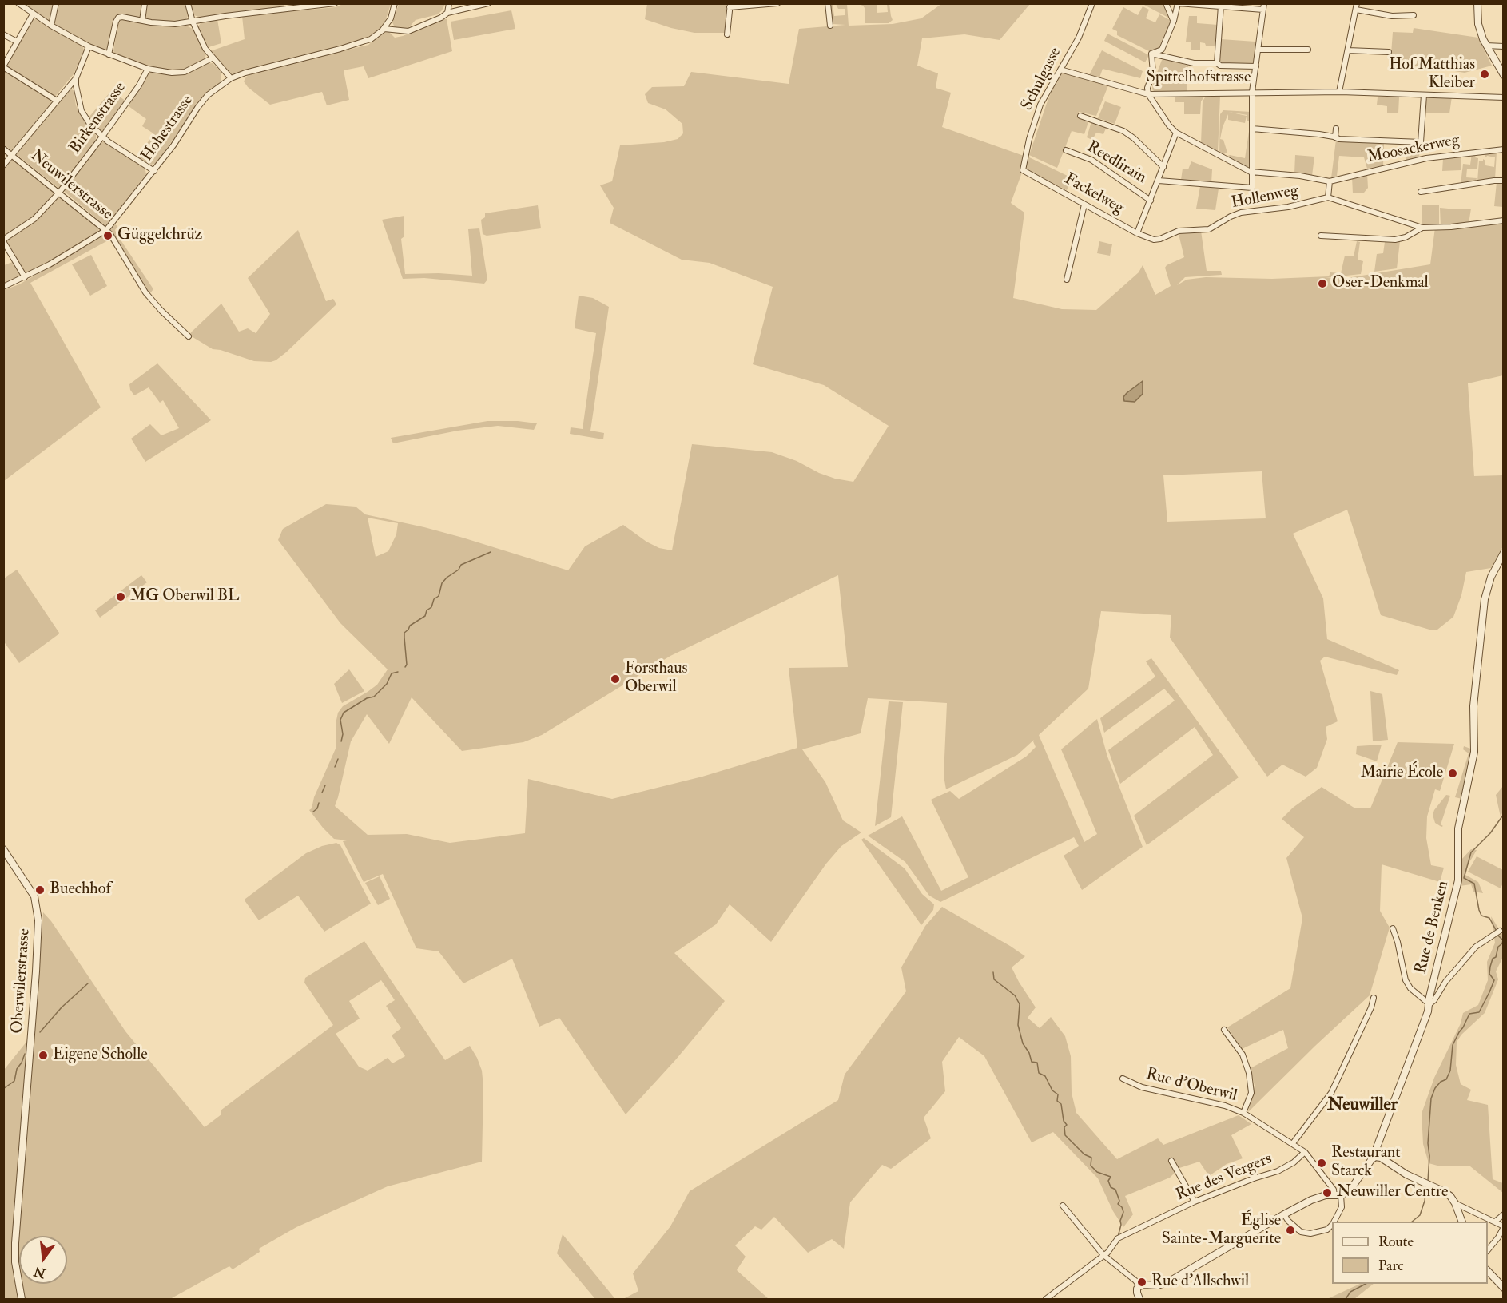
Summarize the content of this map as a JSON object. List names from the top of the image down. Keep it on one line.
{"streets":{"street":["Spittelhofstrasse","Schulgasse","Birkenstrasse","Hohestrasse","Moosackerweg","Reedlirain","Neuwilerstrasse","Fackelweg","Hollenweg","Rue de Benken","Oberwilerstrasse","Rue d'Oberwil","Rue des Vergers"]},"crossings":[["Spittelhofstrasse","Schulgasse"],["Schulgasse","Fackelweg"],["Birkenstrasse","Neuwilerstrasse"],["Hohestrasse","Neuwilerstrasse"],["Fackelweg","Hollenweg"],["Rue d'Oberwil","Rue des Vergers"]],"districts":["Neuwiller"],"places":["Hof Matthias Kleiber","Güggelchrüz","Oser-Denkmal","MG Oberwil BL","Forsthaus Oberwil","Mairie École","Buechhof","Eigene Scholle","Restaurant Starck","Neuwiller Centre","Église Sainte-Marguerite","Rue d'Allschwil"],"legend":["Route","Parc"],"north":"bottom"}
